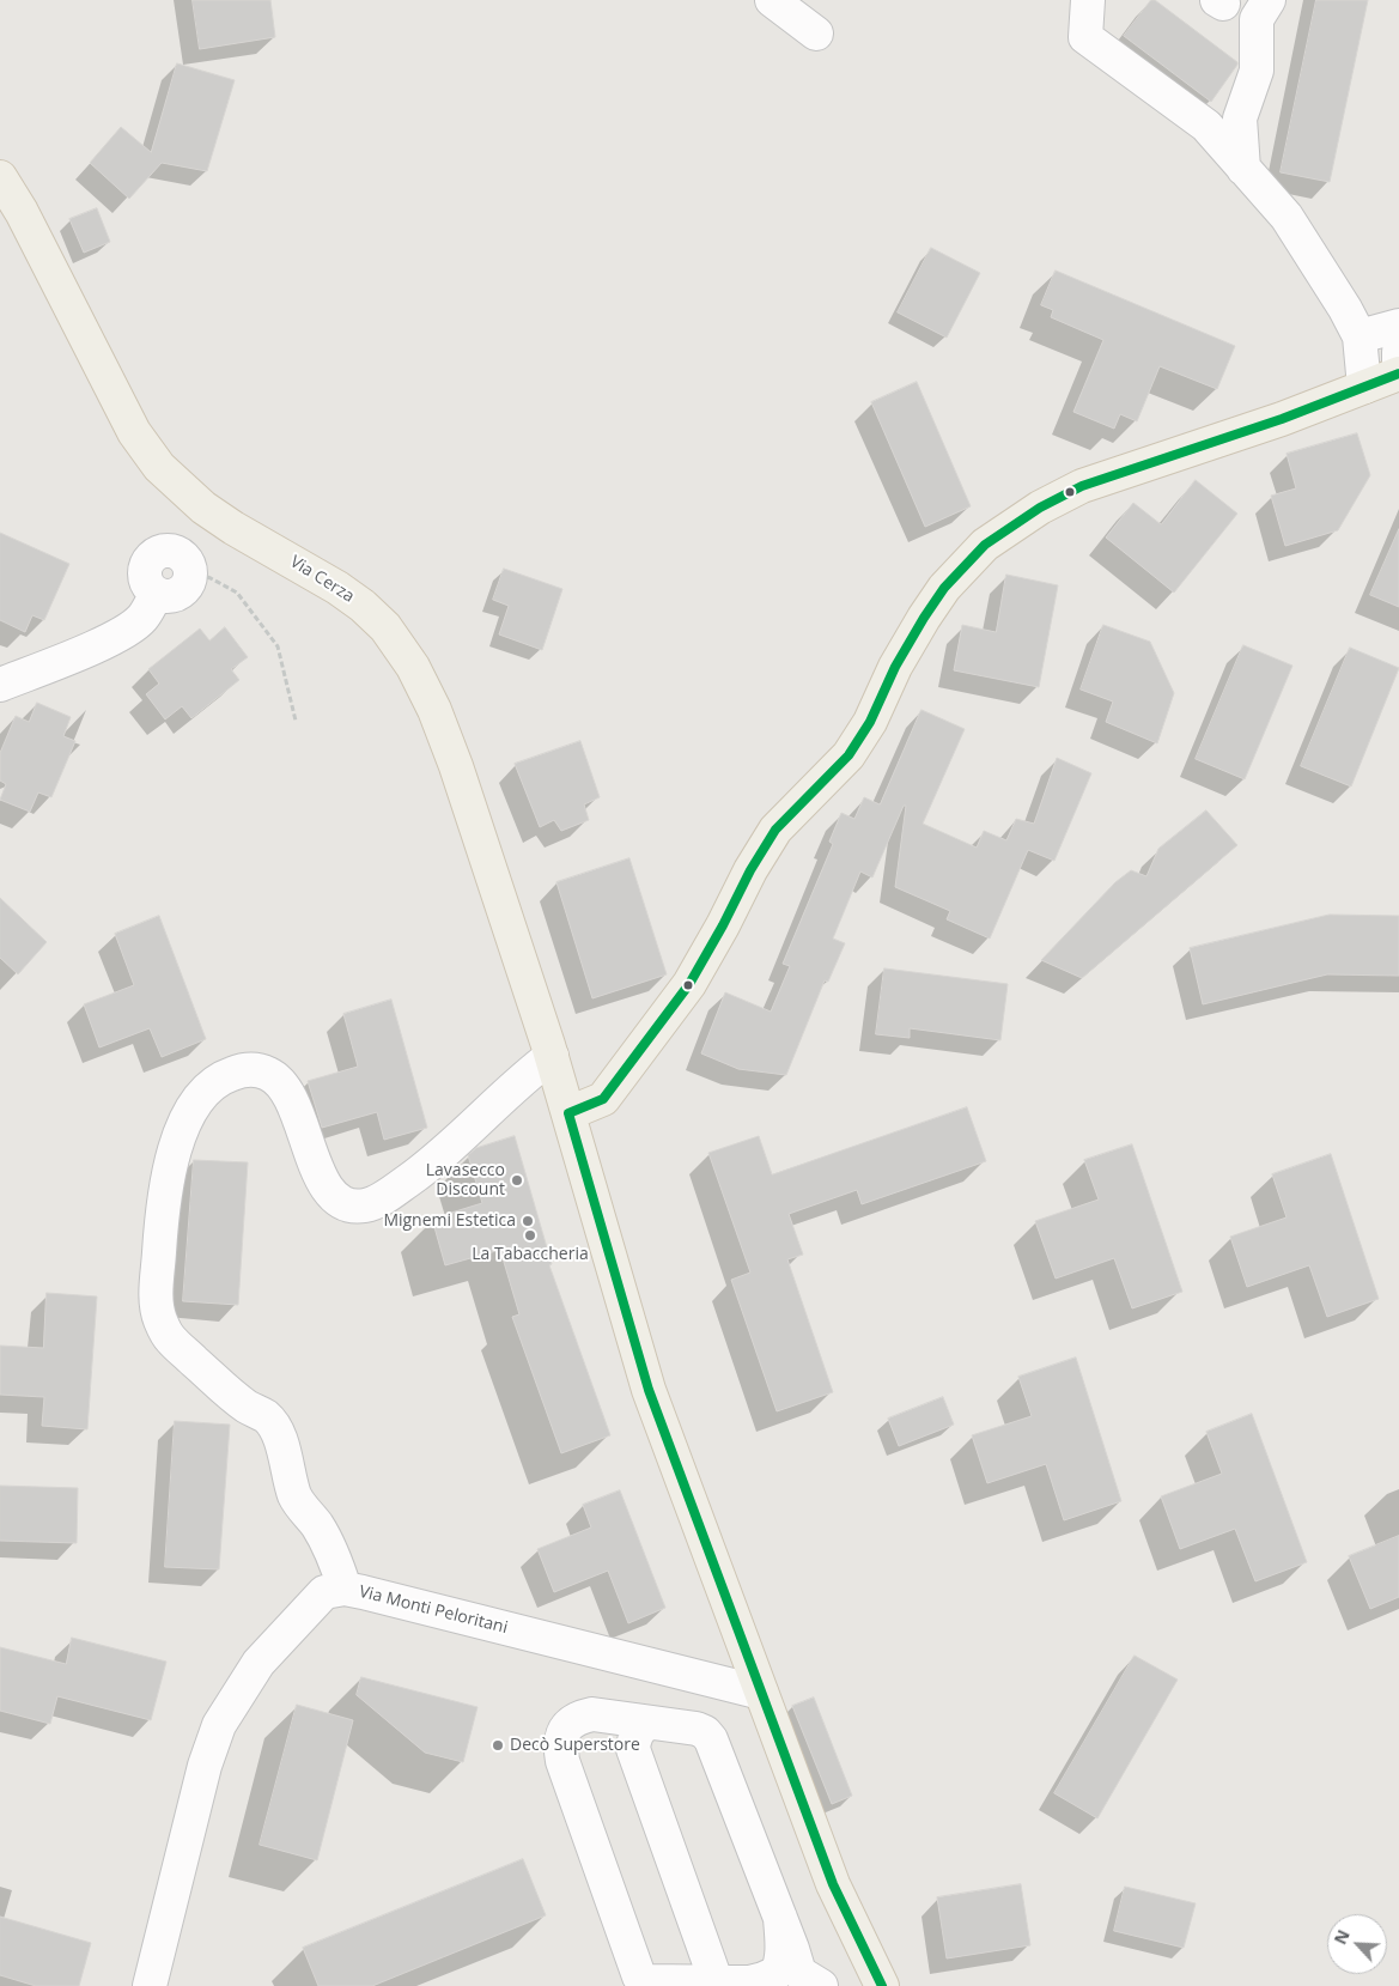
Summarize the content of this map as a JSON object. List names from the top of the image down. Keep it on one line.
{"streets":{"main road":["Via Cerza"],"street":["Via Monti Peloritani"]},"crossings":[["Via Cerza","Via Monti Peloritani"]],"places":["Lavasecco Discount","Mignemi Estetica","La Tabaccheria","Decò Superstore"],"north":"top left"}
